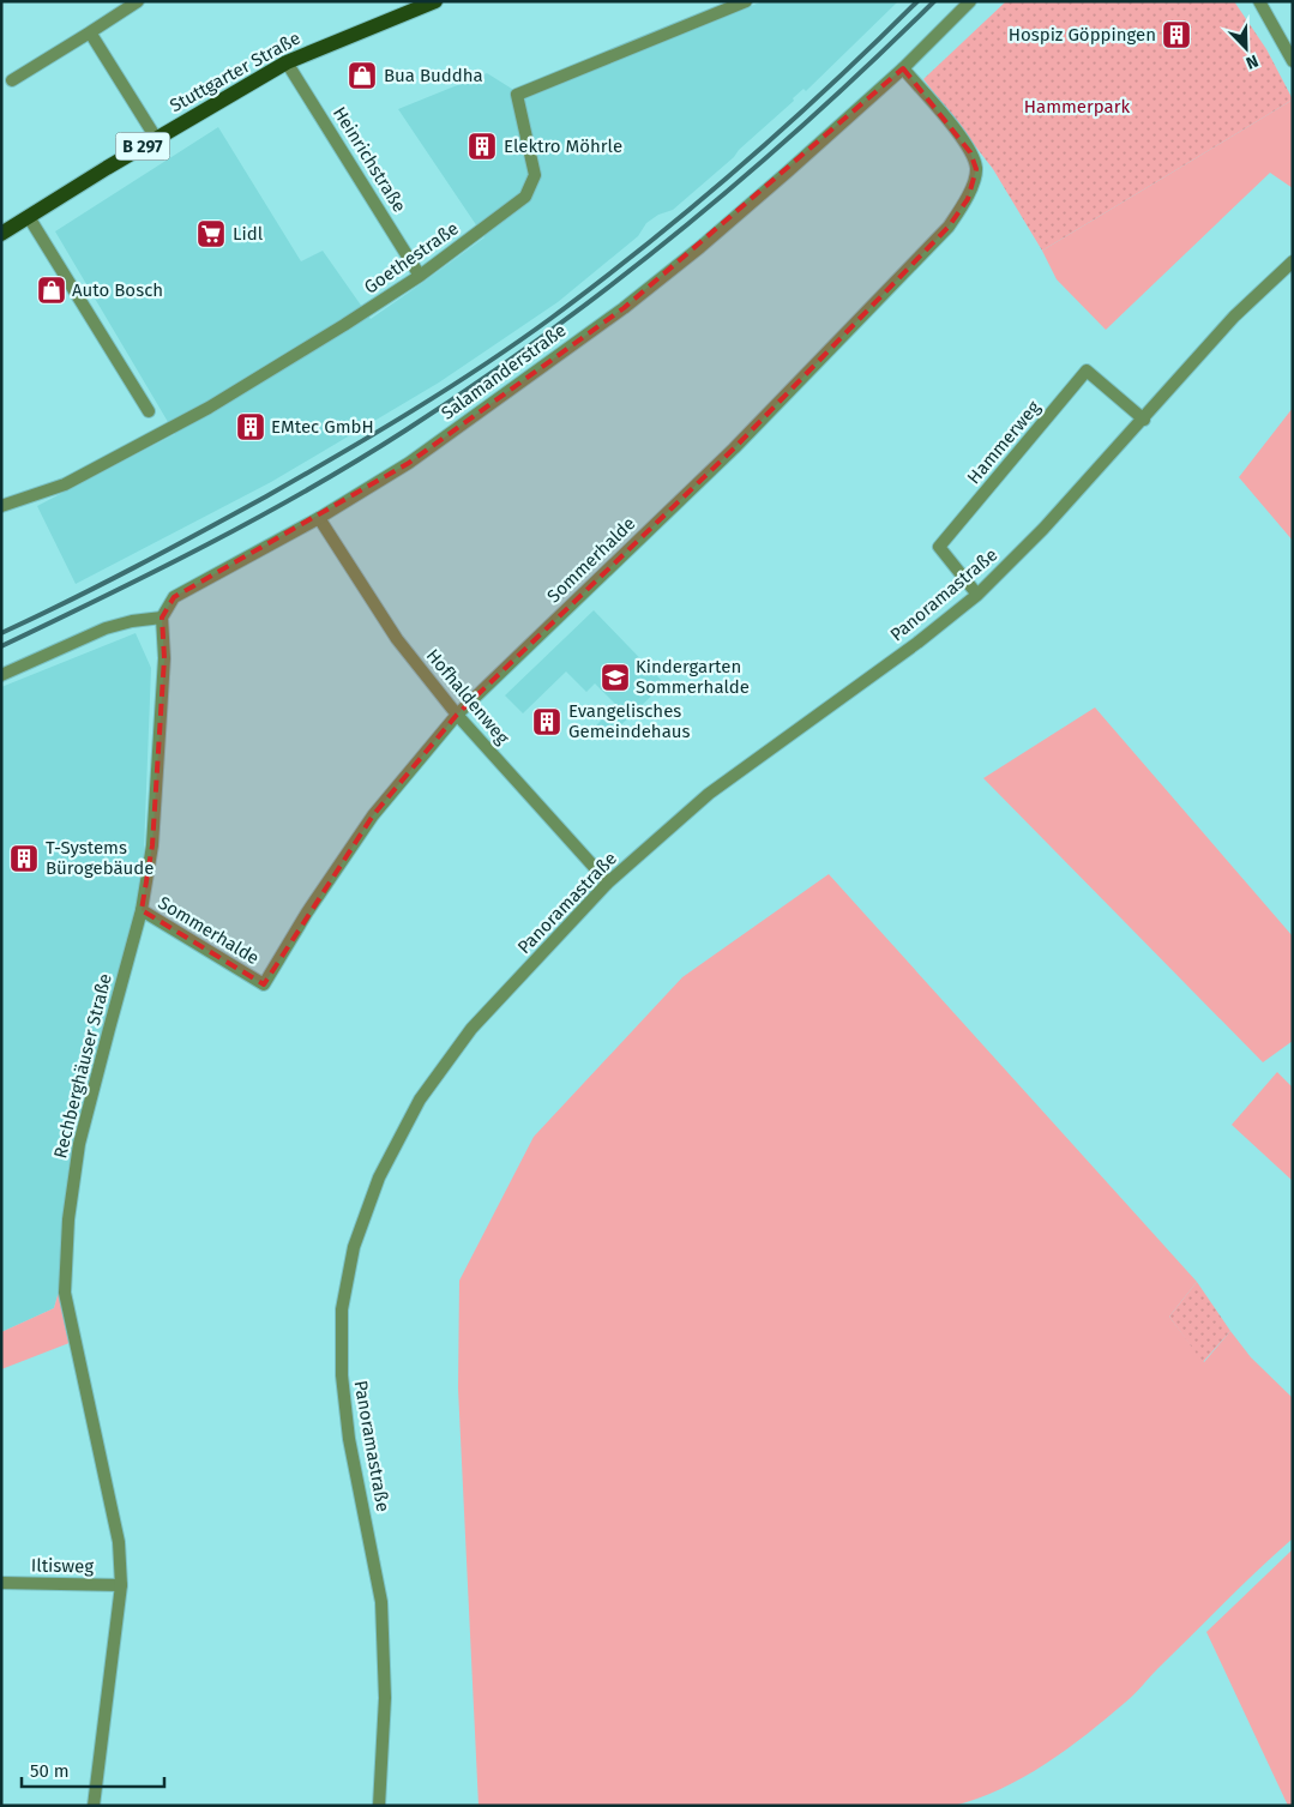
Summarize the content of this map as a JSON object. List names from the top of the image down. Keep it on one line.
{"streets":{"main road":["Stuttgarter Straße","B 297"],"street":["Heinrichstraße","Goethestraße","Salamanderstraße","Hammerweg","Sommerhalde","Panoramastraße","Hofhaldenweg","Rechberghäuser Straße","Iltisweg"]},"crossings":[["Stuttgarter Straße","Heinrichstraße"],["Heinrichstraße","Goethestraße"],["Salamanderstraße","Sommerhalde"],["Salamanderstraße","Hofhaldenweg"],["Salamanderstraße","Rechberghäuser Straße"],["Hammerweg","Panoramastraße"],["Sommerhalde","Hofhaldenweg"],["Sommerhalde","Rechberghäuser Straße"],["Panoramastraße","Hofhaldenweg"],["Rechberghäuser Straße","Iltisweg"]],"parks":["Hammerpark"],"places":{"building":["Hospiz Göppingen","Elektro Möhrle","EMtec GmbH","Evangelisches Gemeindehaus","T-Systems Bürogebäude"],"shop":["Bua Buddha","Auto Bosch"],"supermarket":["Lidl"],"school or university":["Kindergarten Sommerhalde"]},"scale_bar":"50 m","north":"bottom right"}
